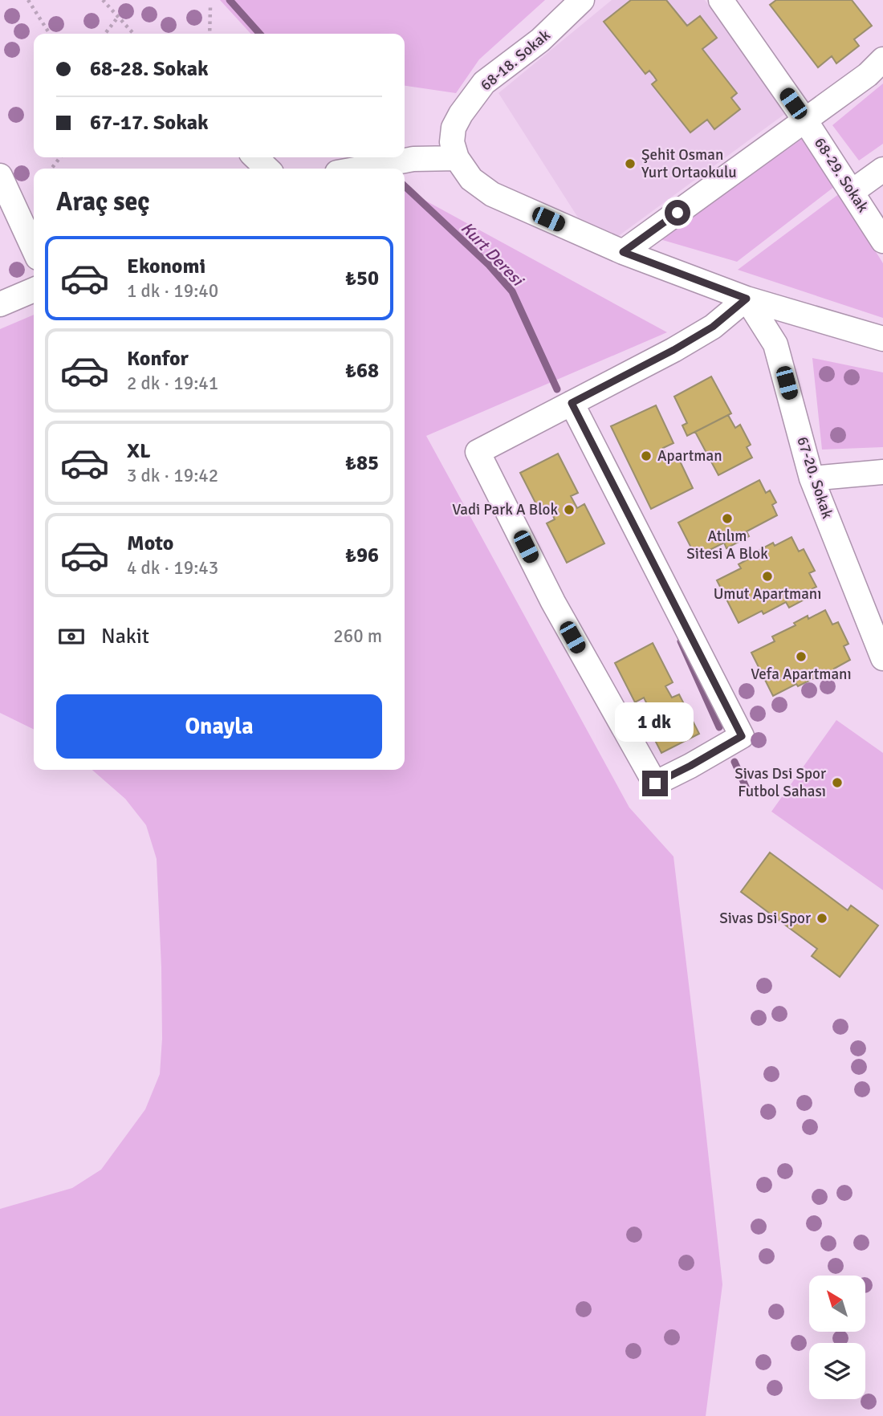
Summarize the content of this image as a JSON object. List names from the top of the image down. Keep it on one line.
{"streets":{"street":["68-18. Sokak","68-29. Sokak","67-20. Sokak"]},"water":["Kurt Deresi"],"places":["Şehit Osman Yurt Ortaokulu","Apartman","Vadi Park A Blok","Atılım Sitesi A Blok","Umut Apartmanı","Vefa Apartmanı","Sivas Dsi Spor Futbol Sahası","Sivas Dsi Spor"],"north":"top left","page":{"banner":["68-28. Sokak","67-17. Sokak"],"heading":"Araç seç","list":[{"name":"Ekonomi","note":"1 dk · 19:40","value":"₺50"},{"name":"Konfor","note":"2 dk · 19:41","value":"₺68"},{"name":"XL","note":"3 dk · 19:42","value":"₺85"},{"name":"Moto","note":"4 dk · 19:43","value":"₺96"}],"pay":["Nakit","260 m"],"buttons":"Onayla","bubble":"1 dk"}}
